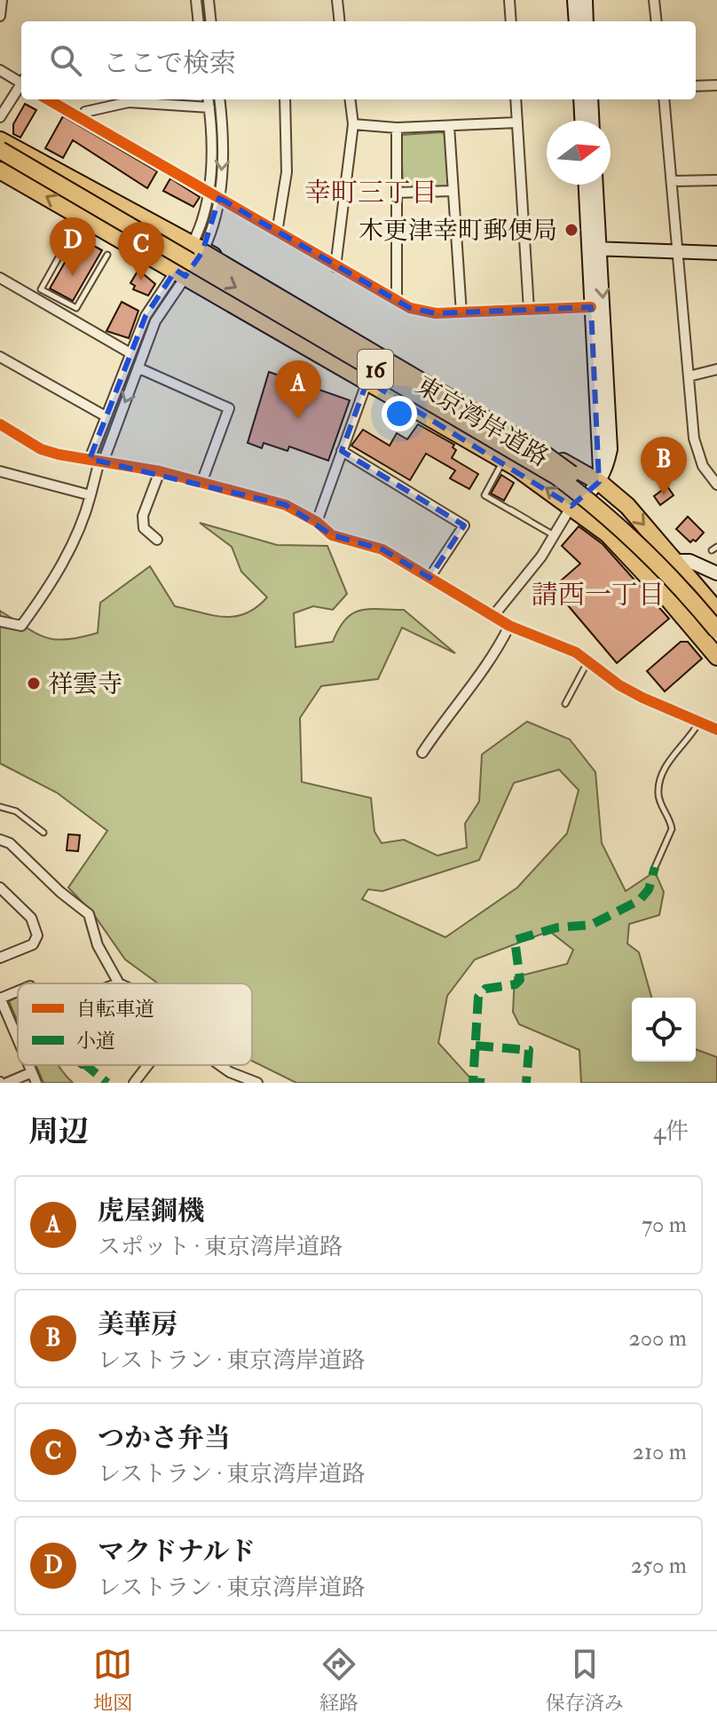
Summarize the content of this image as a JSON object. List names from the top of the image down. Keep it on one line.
{"streets":{"highway":["16","東京湾岸道路"]},"crossings":[["16","東京湾岸道路"]],"districts":["幸町三丁目","請西一丁目"],"places":["木更津幸町郵便局","祥雲寺"],"legend":["自転車道","小道"],"north":"right","page":{"search":"ここで検索","pins":["D","C","A","B"],"heading":["周辺","4件"],"list":[{"mark":"A","name":"虎屋鋼機","note":"スポット · 東京湾岸道路","value":"70 m"},{"mark":"B","name":"美華房","note":"レストラン · 東京湾岸道路","value":"200 m"},{"mark":"C","name":"つかさ弁当","note":"レストラン · 東京湾岸道路","value":"210 m"},{"mark":"D","name":"マクドナルド","note":"レストラン · 東京湾岸道路","value":"250 m"}],"nav":["地図","経路","保存済み"]}}
